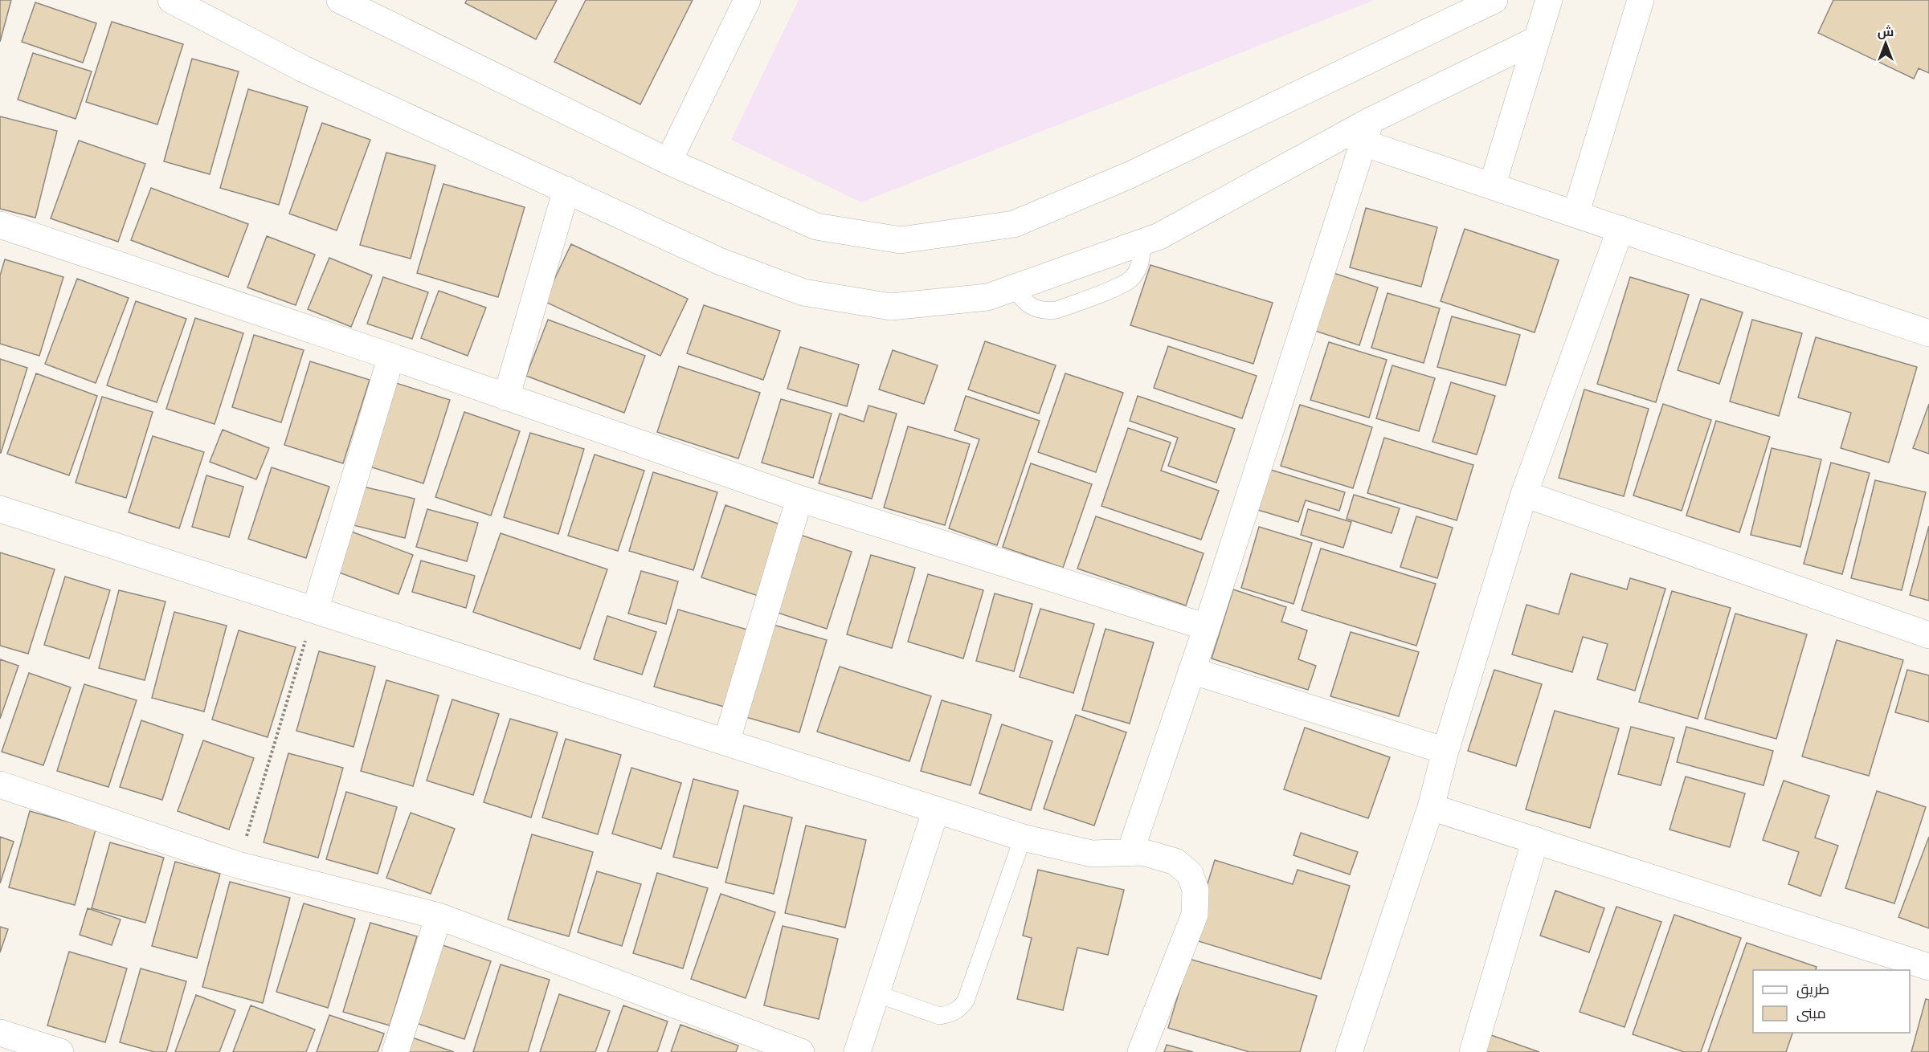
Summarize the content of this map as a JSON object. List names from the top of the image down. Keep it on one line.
{"legend":["طريق","مبنى"],"north":"top"}
